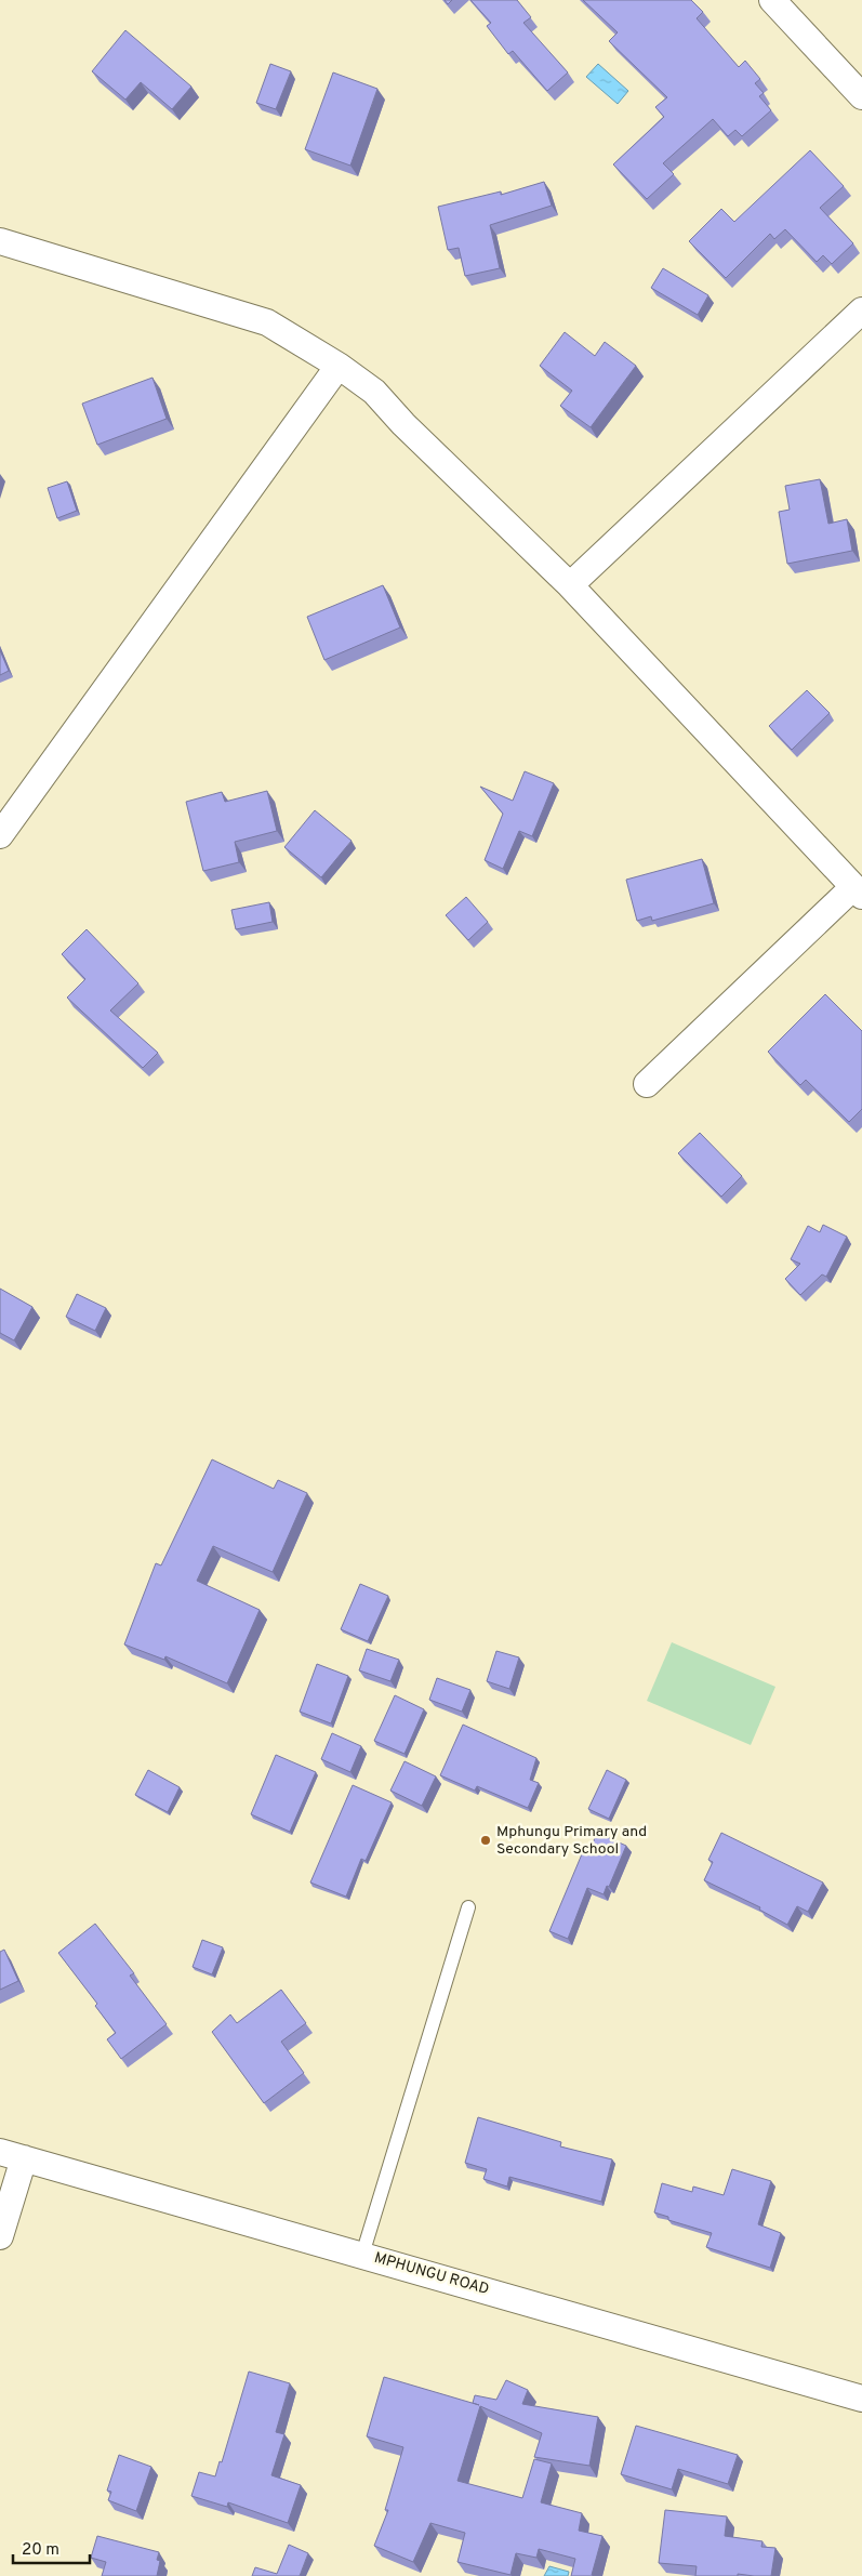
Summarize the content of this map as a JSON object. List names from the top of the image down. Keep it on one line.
{"streets":{"street":["MPHUNGU ROAD"]},"places":["Mphungu Primary and Secondary School"],"scale_bar":"20 m"}
